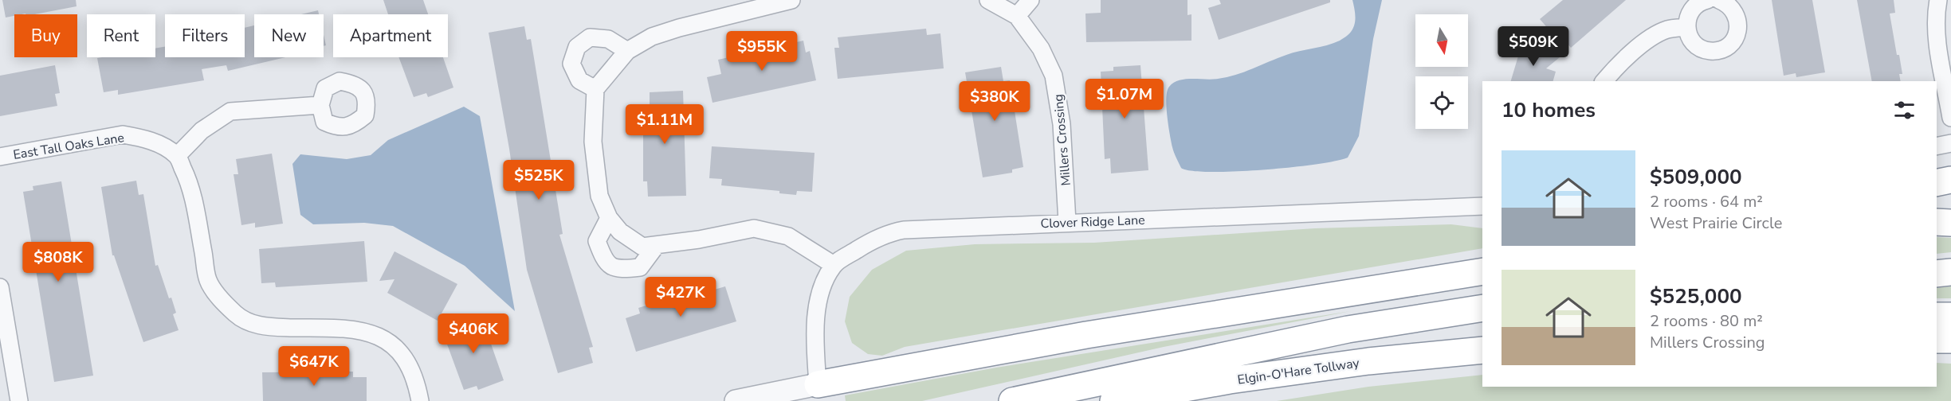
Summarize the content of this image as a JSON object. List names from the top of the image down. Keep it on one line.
{"streets":{"highway":["Elgin-O'Hare Tollway"],"street":["Millers Crossing","East Tall Oaks Lane","Clover Ridge Lane"]},"crossings":[["Millers Crossing","Clover Ridge Lane"]],"north":"bottom","page":{"chip":["Buy","Rent","Filters","New","Apartment"],"price":["$509K","$955K","$1.07M","$380K","$1.11M","$525K","$808K","$427K","$406K","$647K"],"heading":"10 homes","list":[{"name":"$509,000","note":"2 rooms · 64 m² · West Prairie Circle"},{"name":"$525,000","note":"2 rooms · 80 m² · Millers Crossing"}]}}
